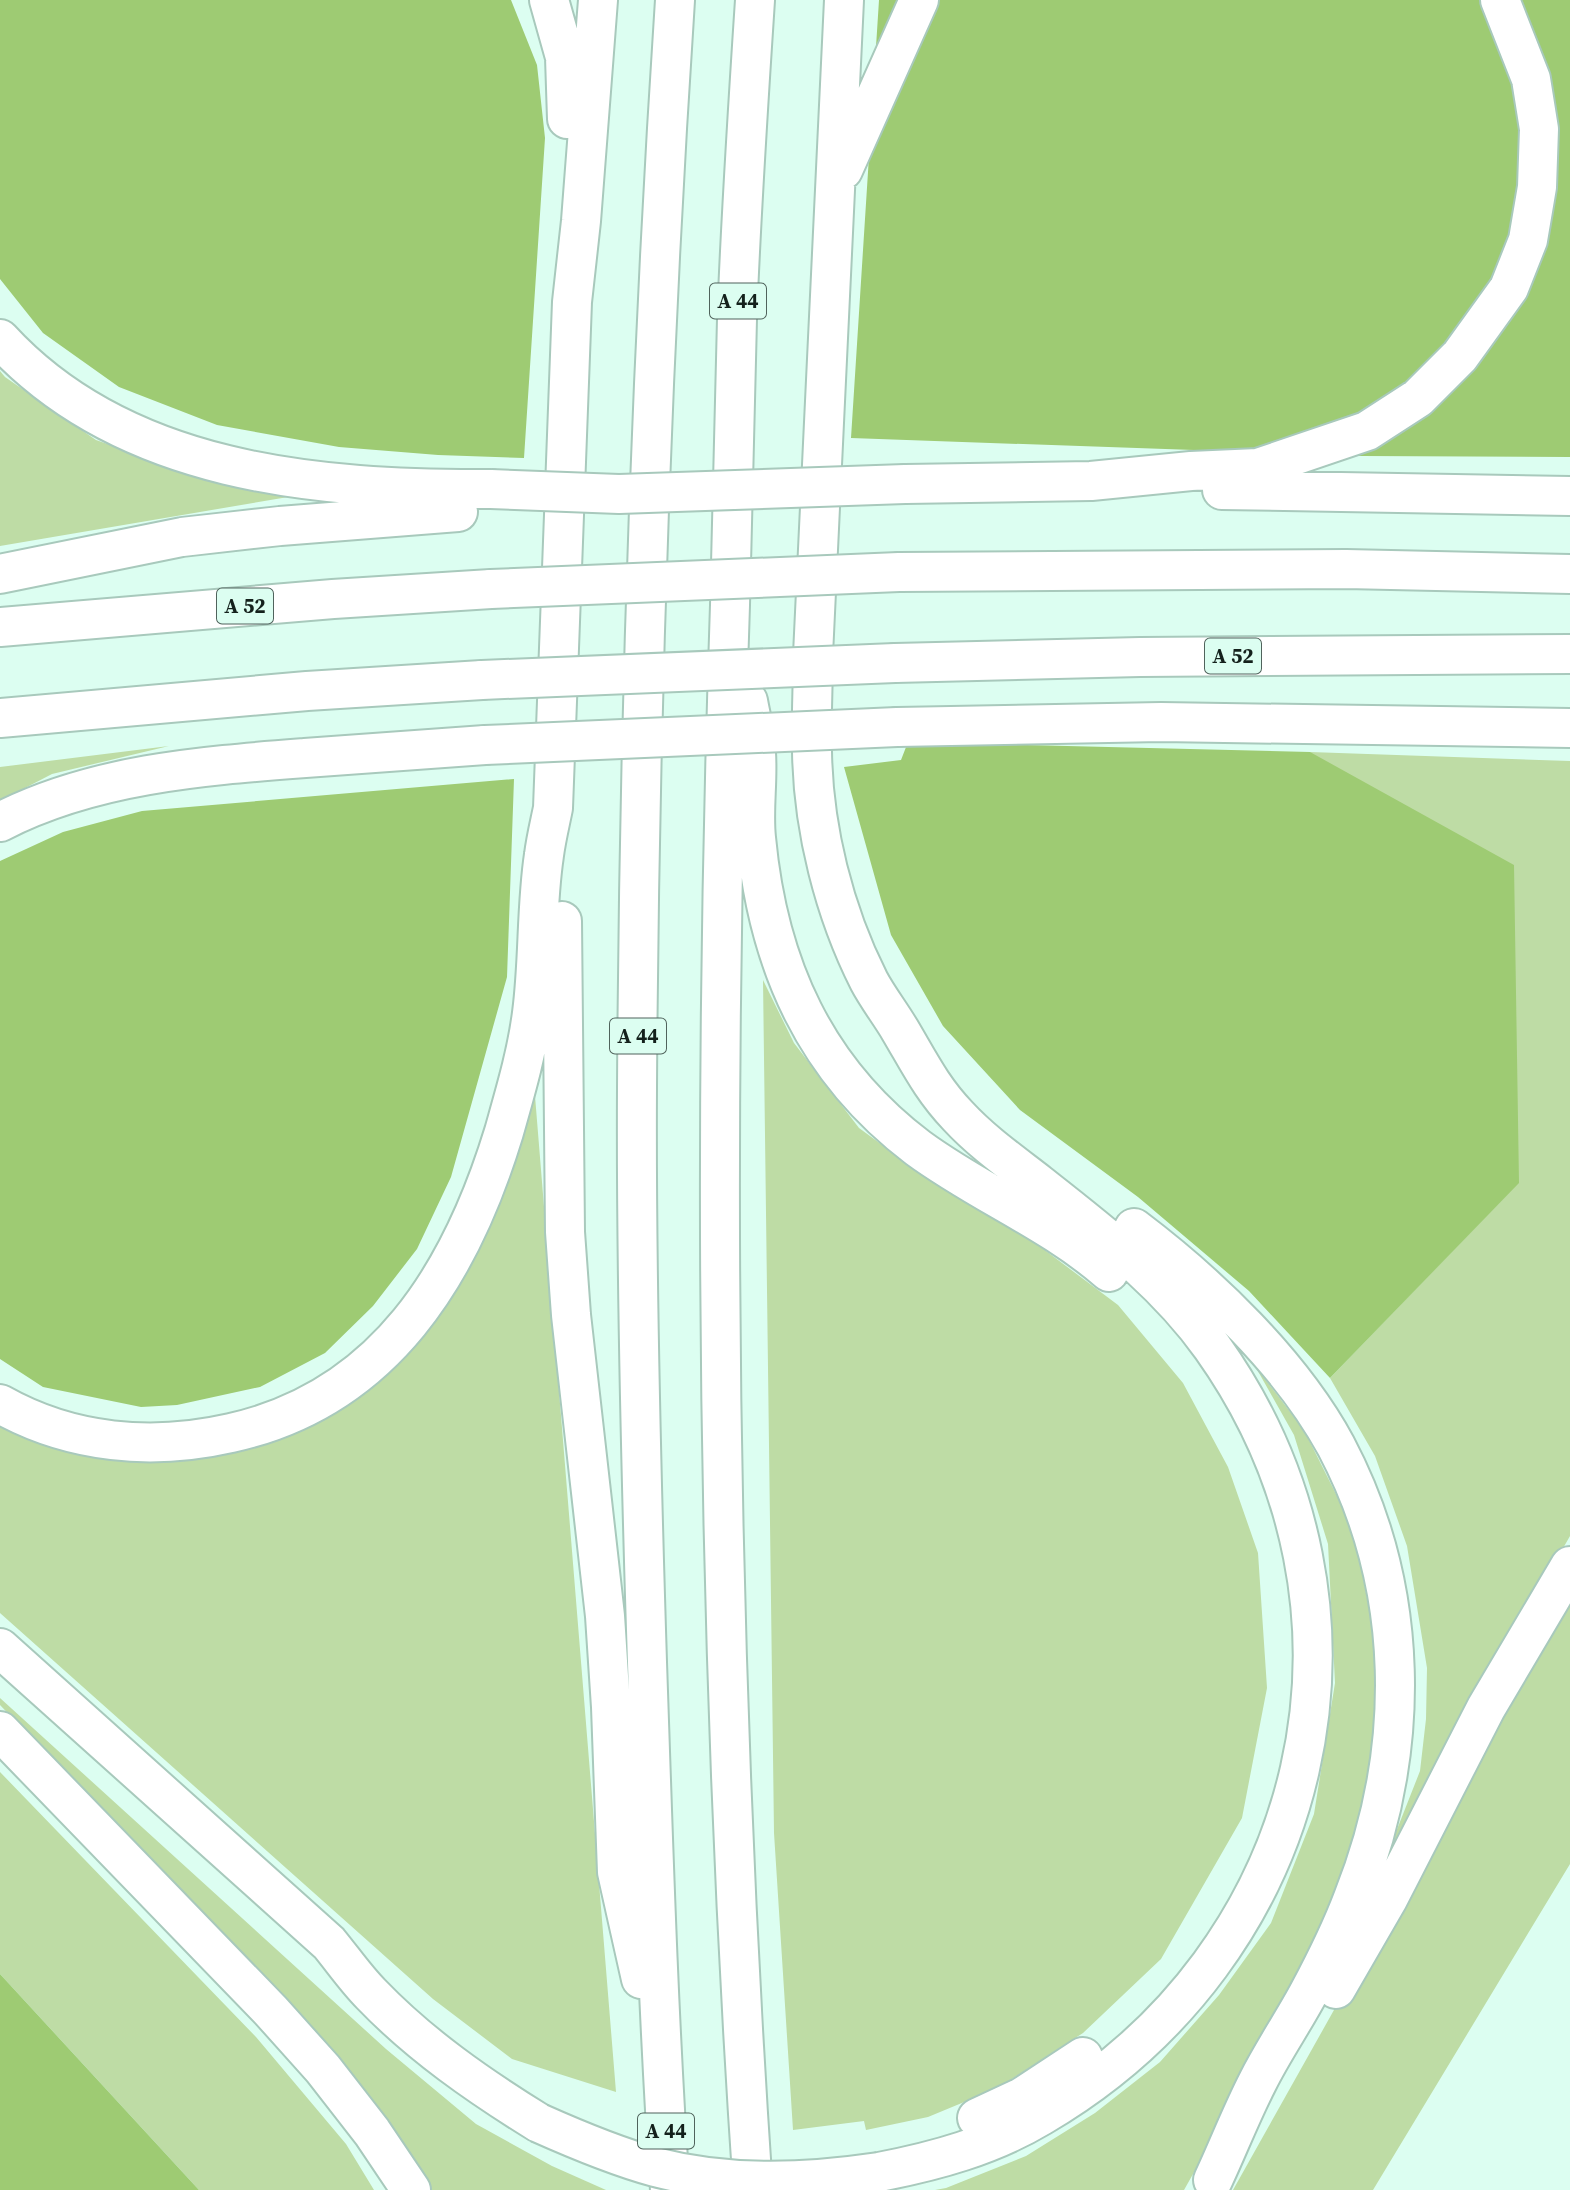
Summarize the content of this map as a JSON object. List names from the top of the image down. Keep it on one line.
{"streets":{"highway":["A 44","A 52"]}}
